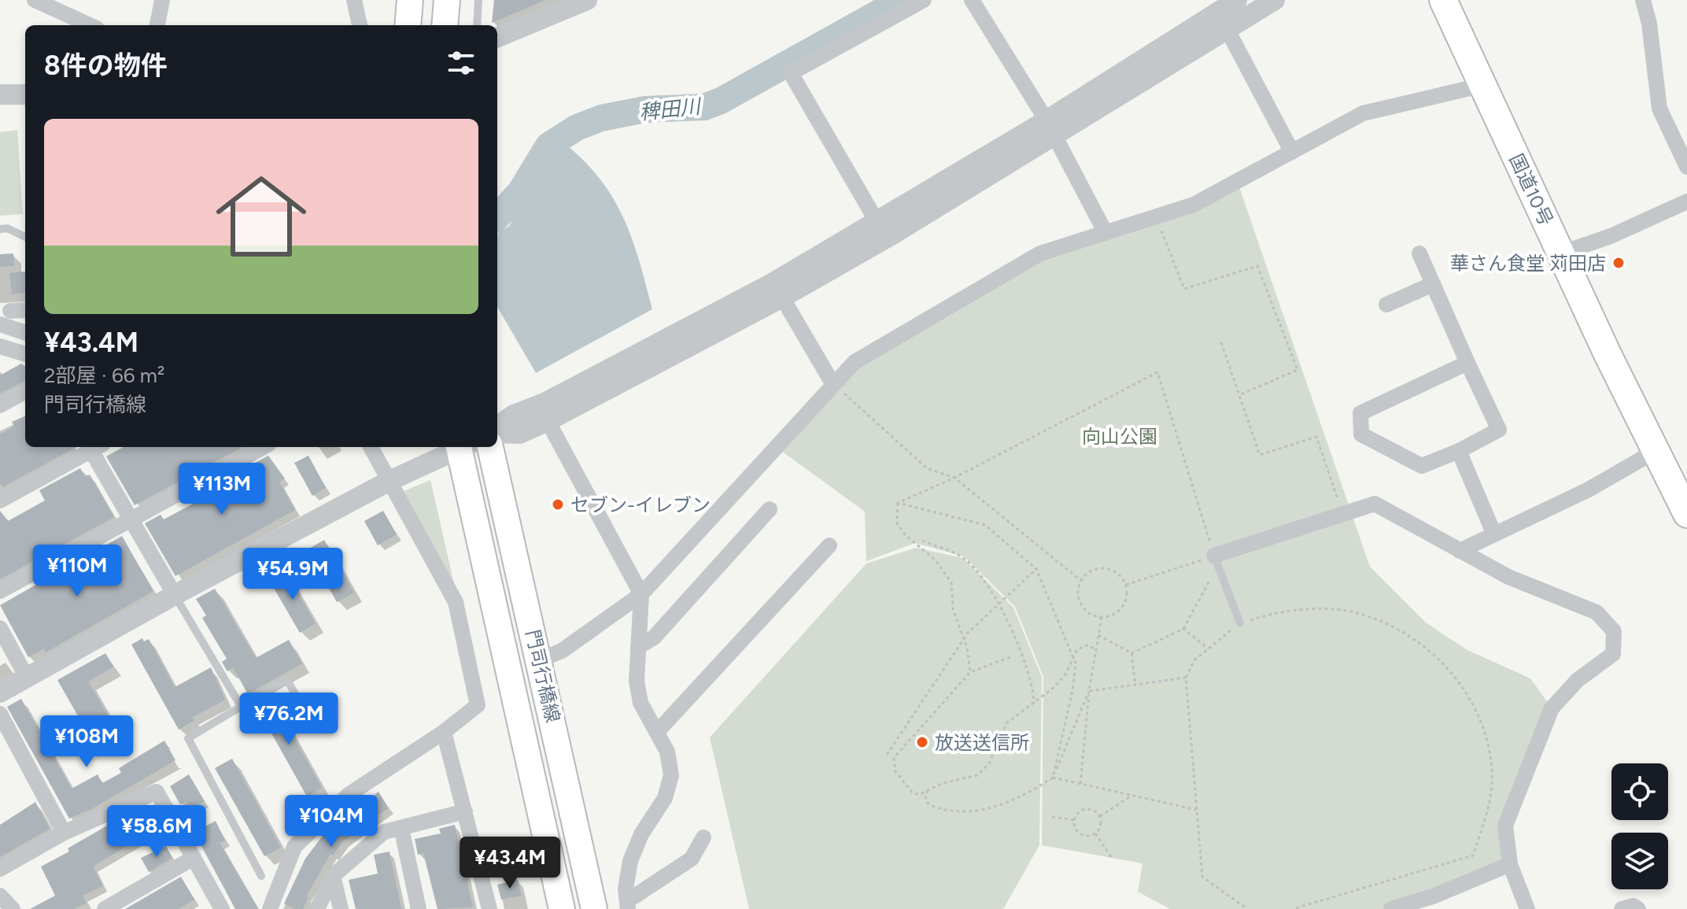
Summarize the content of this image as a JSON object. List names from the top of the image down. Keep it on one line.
{"streets":{"highway":["国道10号"],"main road":["門司行橋線"]},"water":["稗田川"],"parks":["向山公園"],"places":["華さん食堂 苅田店","セブン-イレブン","放送送信所"],"page":{"heading":"8件の物件","list":[{"name":"¥43.4M","note":"2部屋 · 66 m² · 門司行橋線"}],"price":["¥113M","¥110M","¥54.9M","¥76.2M","¥108M","¥104M","¥58.6M","¥43.4M"]}}
